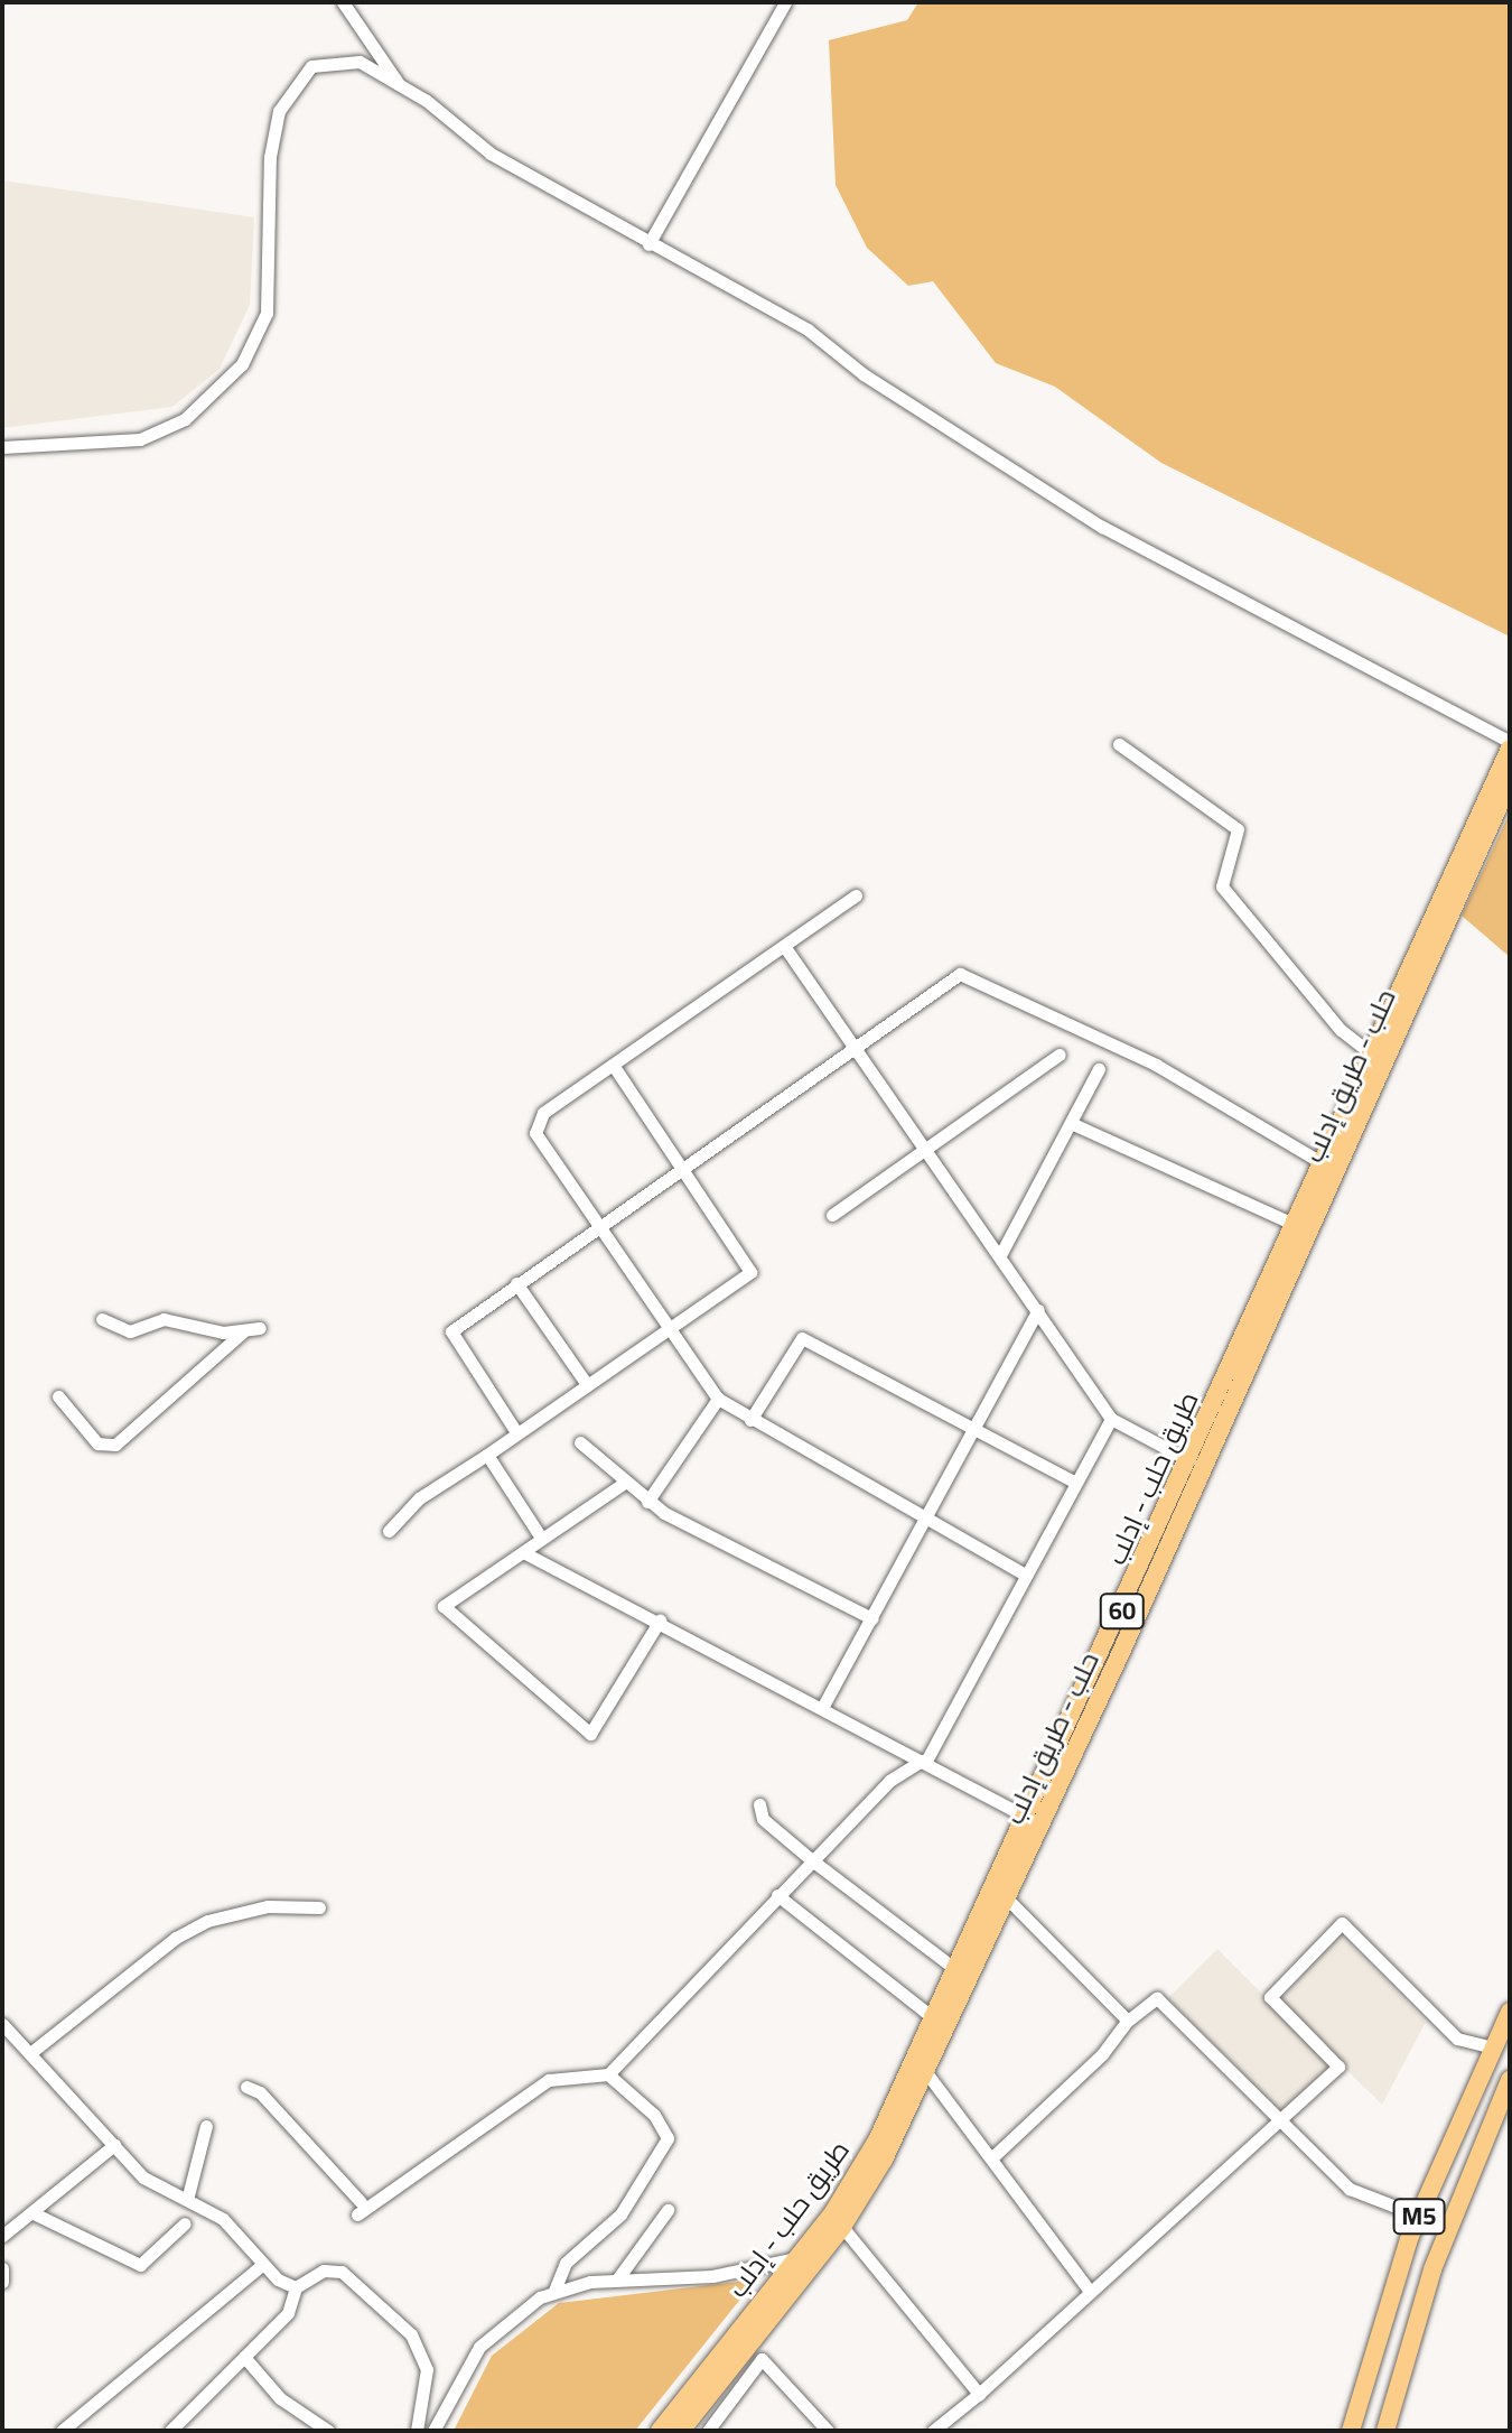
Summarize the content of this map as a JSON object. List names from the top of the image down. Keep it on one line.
{"streets":{"highway":["حلب - طريق إدلب","طريق حلب - إدلب","60","M5"]},"crossings":[["حلب - طريق إدلب","طريق حلب - إدلب"]]}
